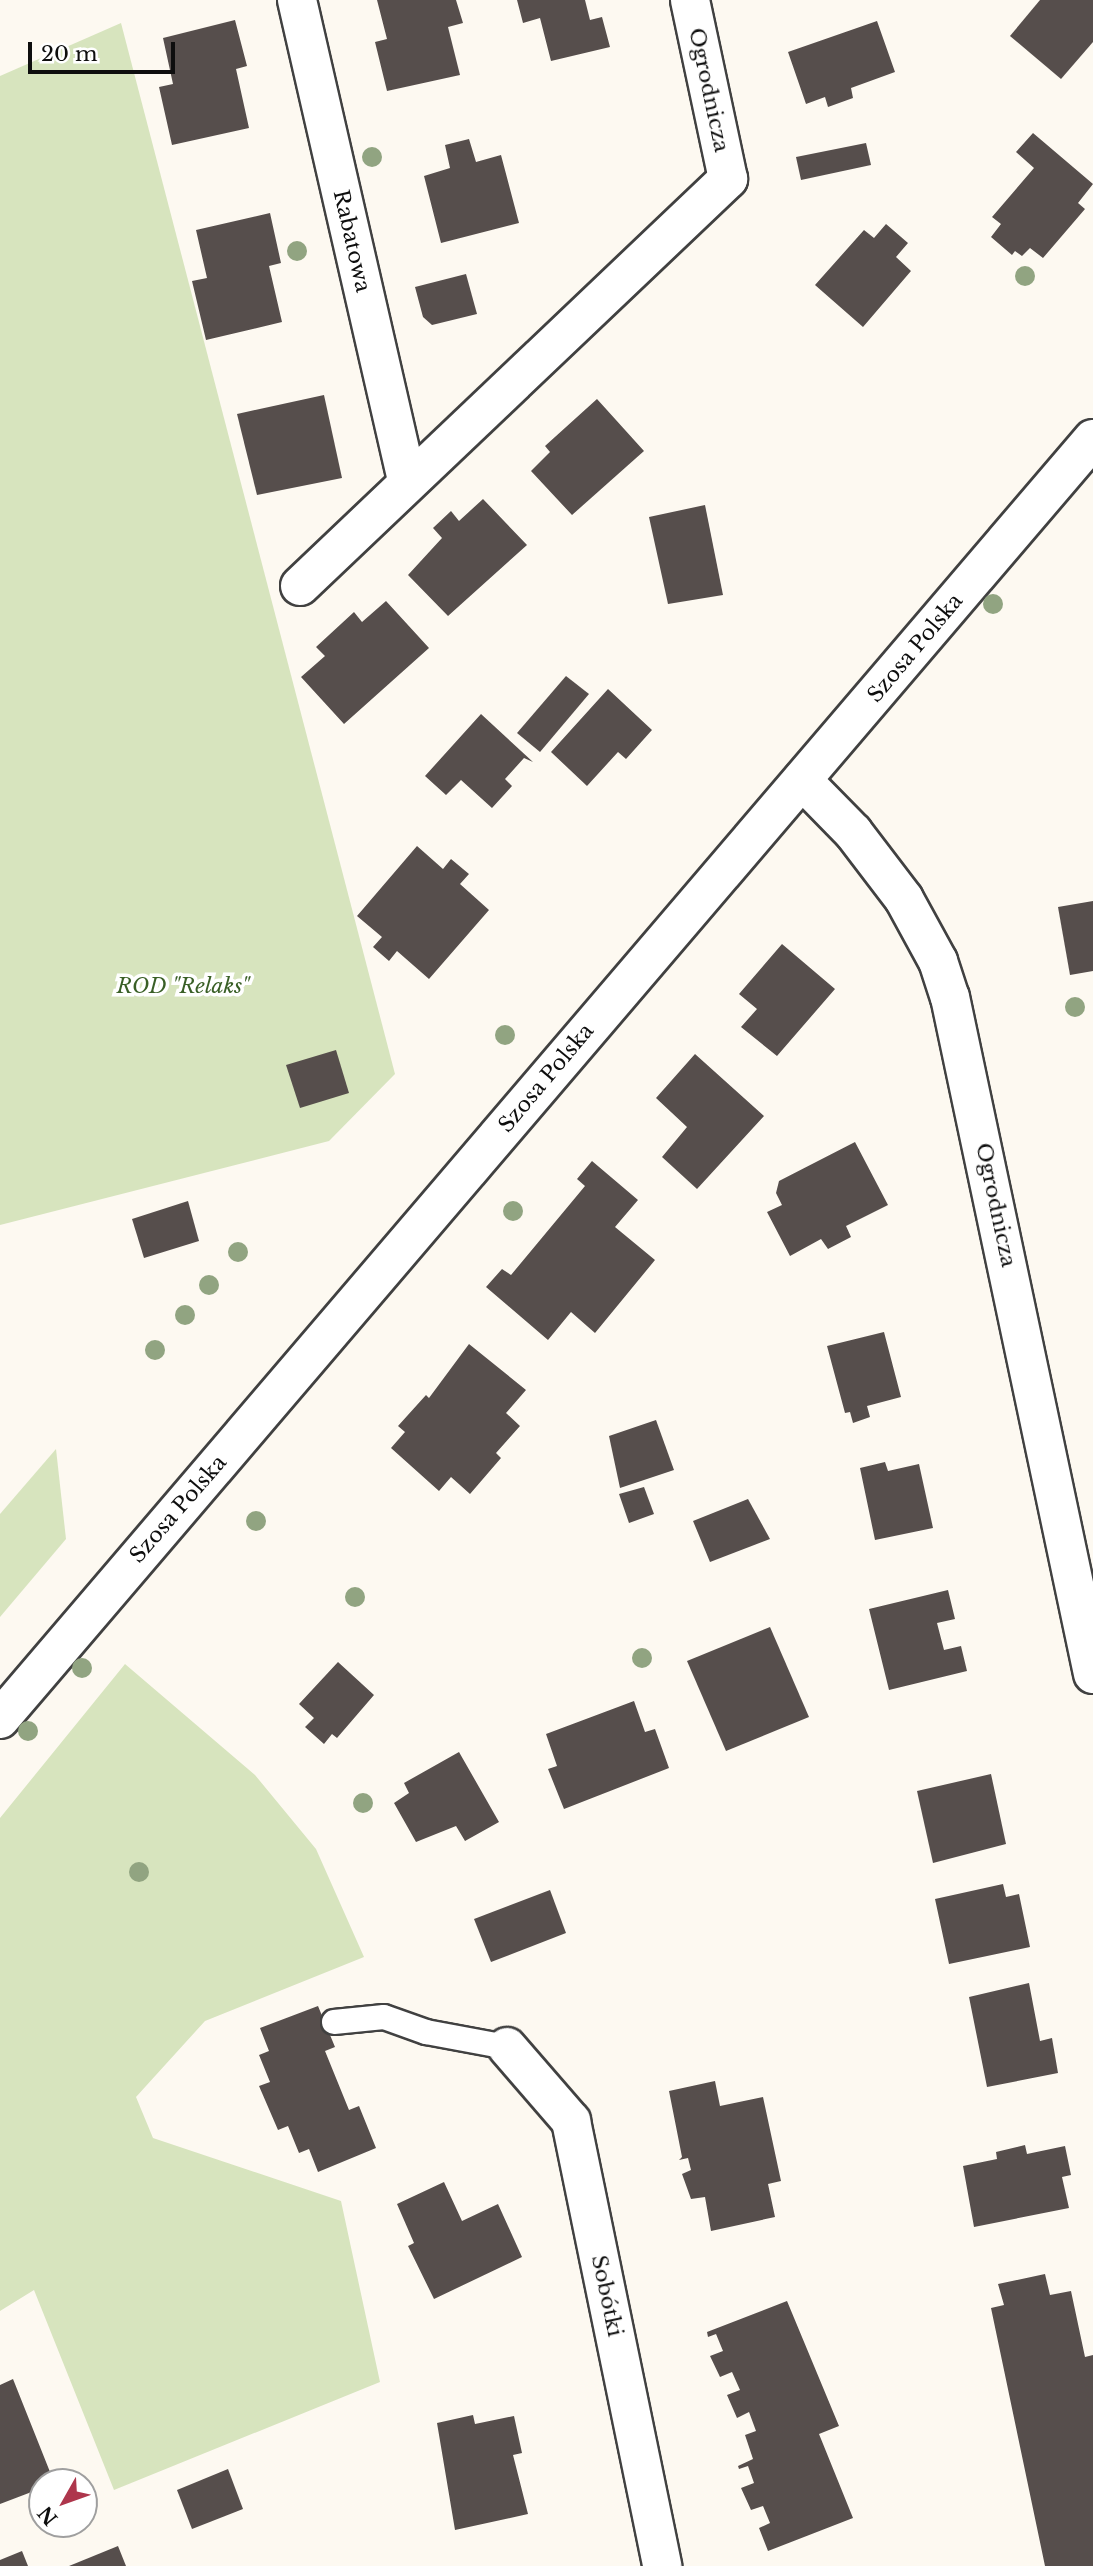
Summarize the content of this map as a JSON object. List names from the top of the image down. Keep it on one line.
{"streets":{"street":["Ogrodnicza","Rabatowa","Szosa Polska","Sobótki"]},"crossings":[["Ogrodnicza","Rabatowa"],["Ogrodnicza","Szosa Polska"]],"parks":["ROD \"Relaks\""],"scale_bar":"20 m","north":"bottom left"}
